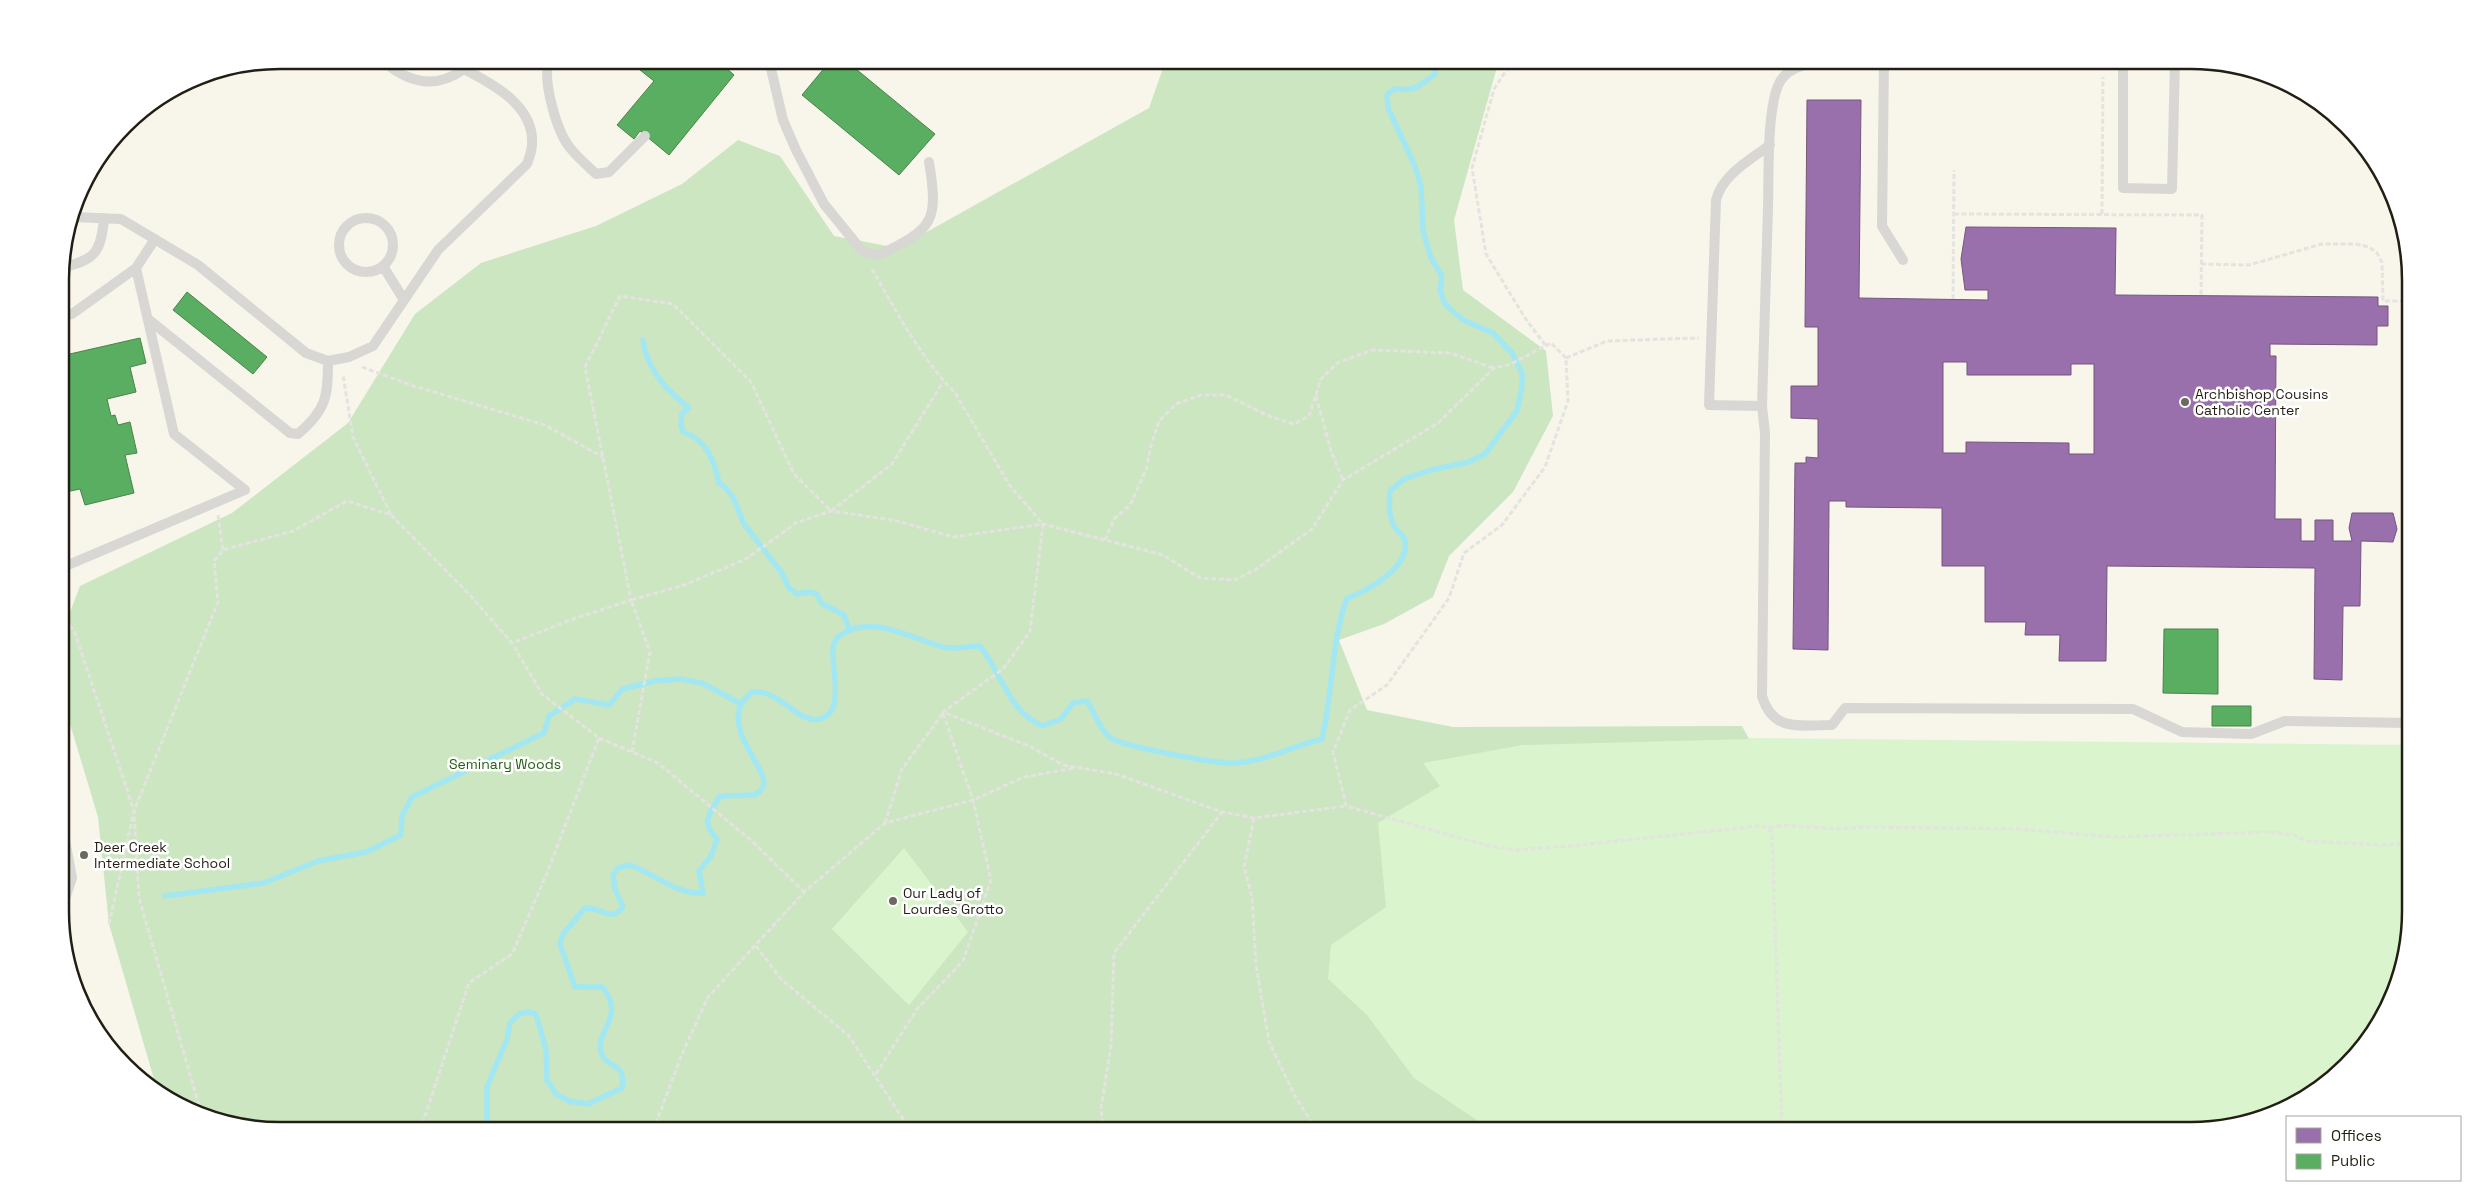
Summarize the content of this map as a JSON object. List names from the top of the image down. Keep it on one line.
{"parks":["Seminary Woods"],"places":["Archbishop Cousins Catholic Center","Deer Creek Intermediate School","Our Lady of Lourdes Grotto"],"legend":["Offices","Public"]}
